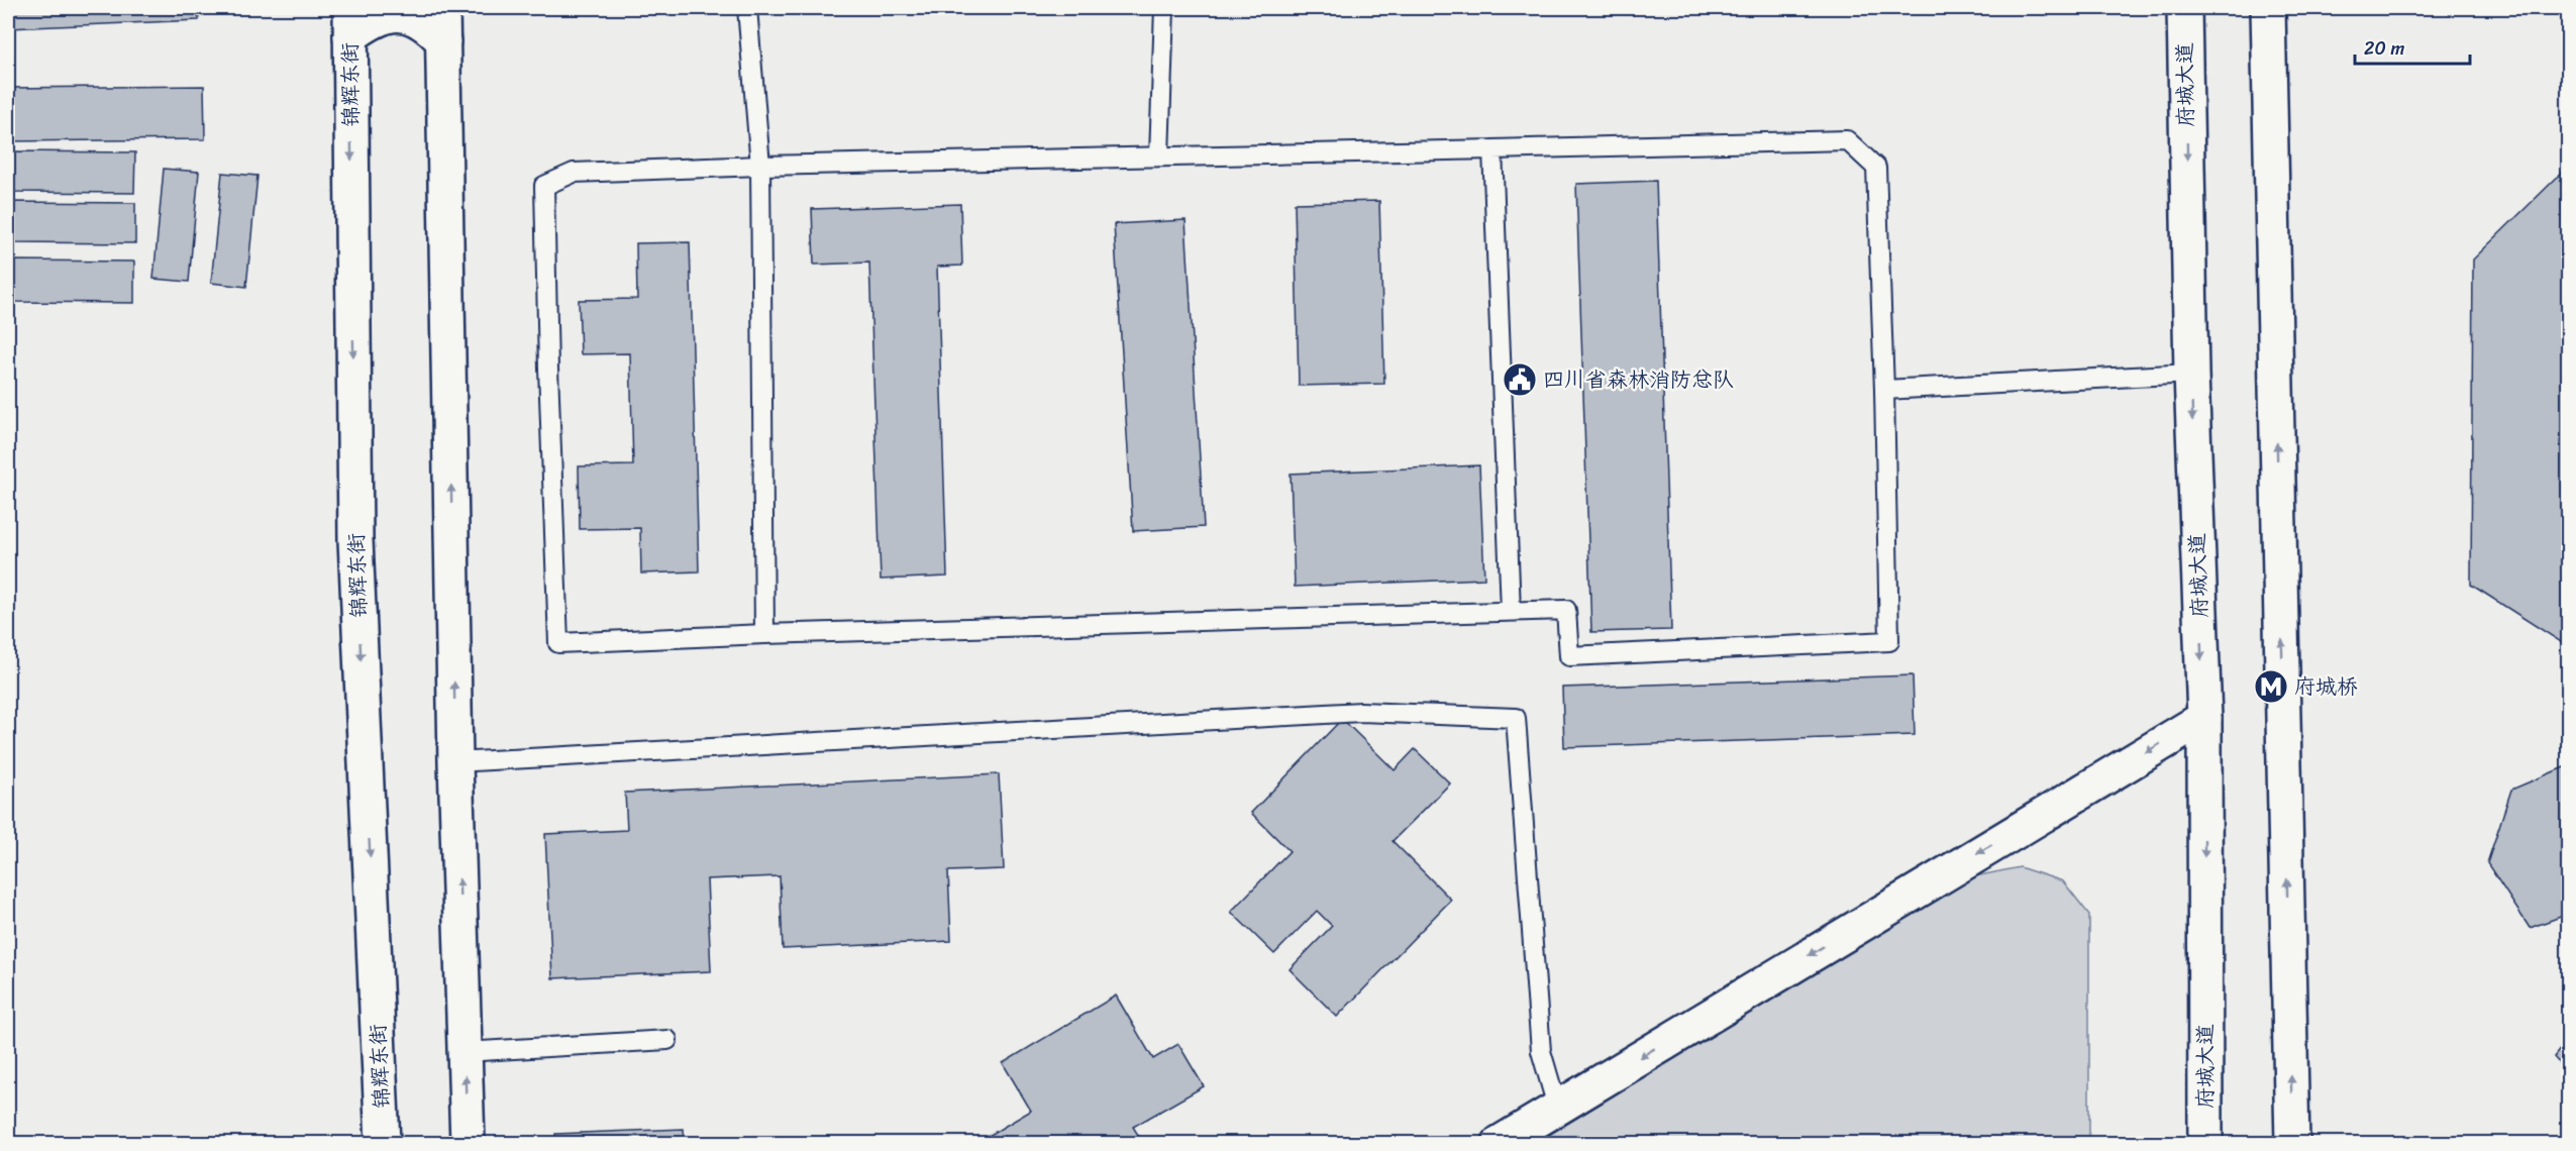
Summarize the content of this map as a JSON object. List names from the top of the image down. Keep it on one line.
{"streets":{"street":["锦辉东街","府城大道"]},"places":{"public building":["四川省森林消防总队"],"metro station":["府城桥"]},"scale_bar":"20 m"}
